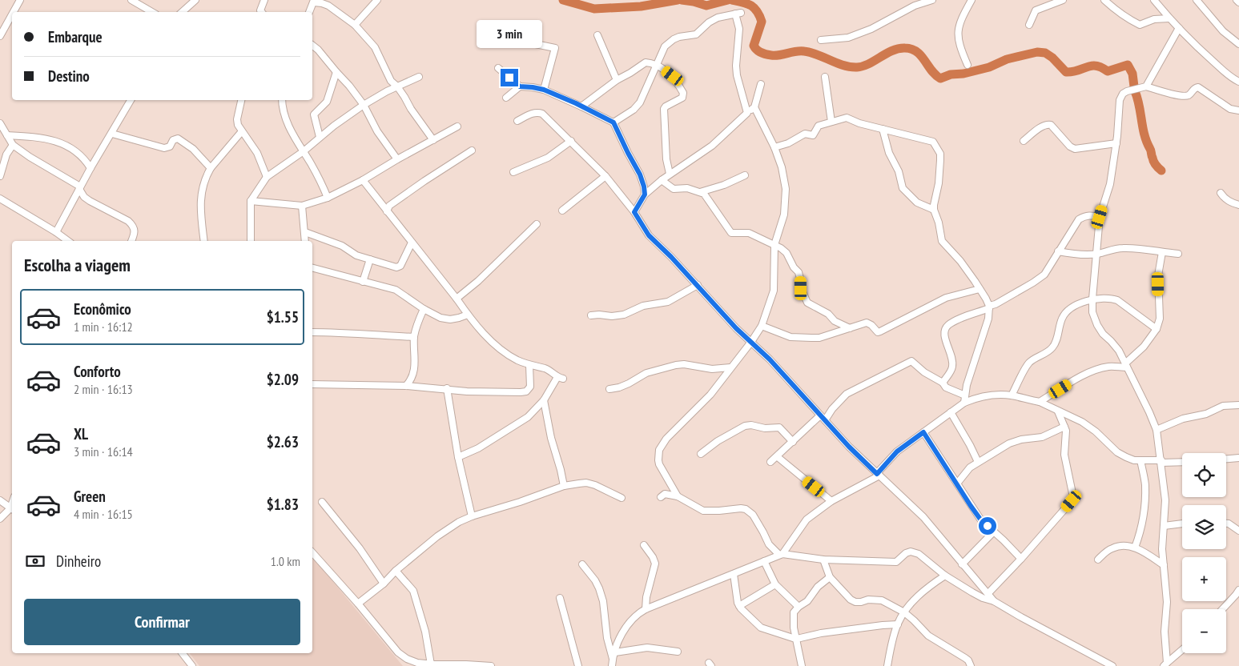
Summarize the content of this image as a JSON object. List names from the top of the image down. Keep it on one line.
{"page":{"banner":["Embarque","Destino"],"bubble":"3 min","heading":"Escolha a viagem","list":[{"name":"Econômico","note":"1 min · 16:12","value":"$1.55"},{"name":"Conforto","note":"2 min · 16:13","value":"$2.09"},{"name":"XL","note":"3 min · 16:14","value":"$2.63"},{"name":"Green","note":"4 min · 16:15","value":"$1.83"}],"map_buttons":["+","−"],"pay":["Dinheiro","1.0 km"],"buttons":"Confirmar"}}
